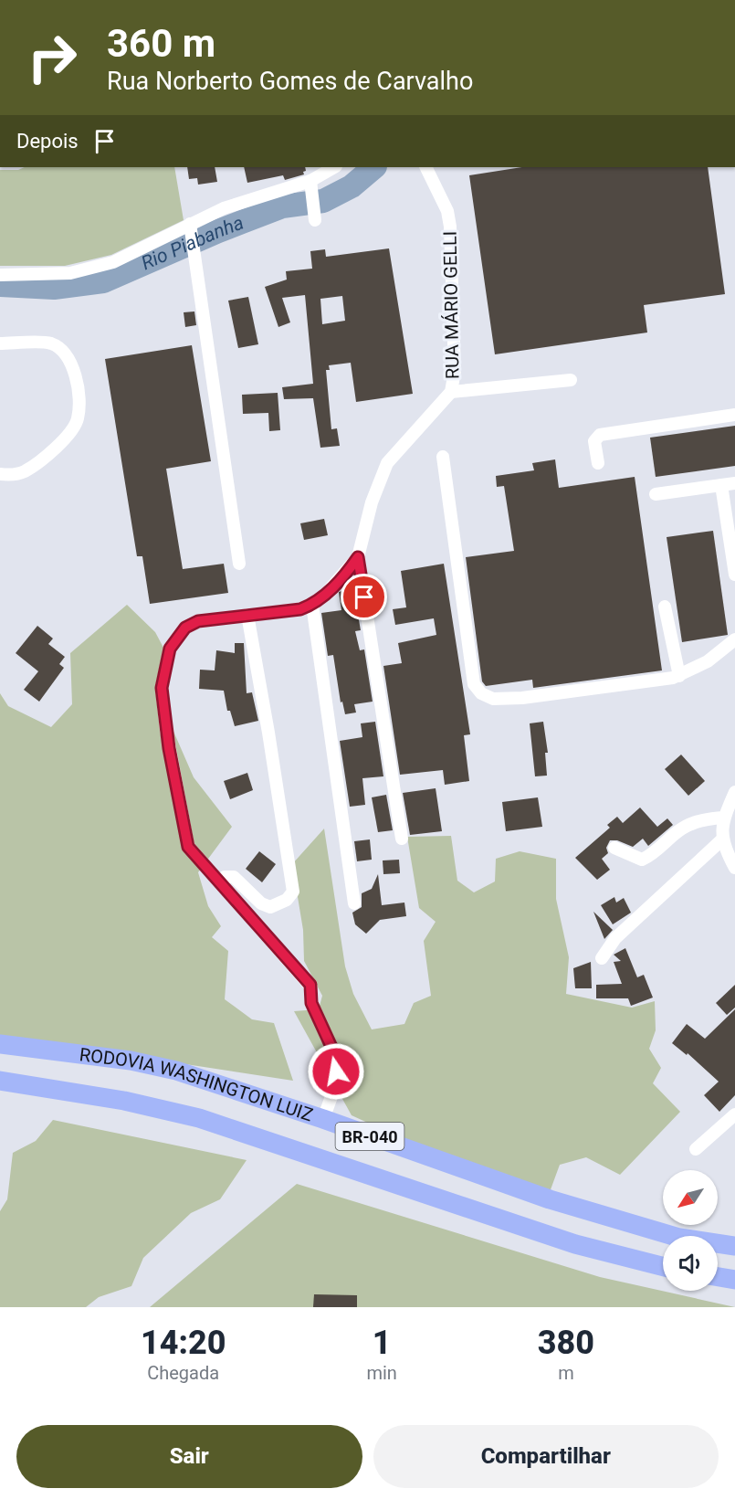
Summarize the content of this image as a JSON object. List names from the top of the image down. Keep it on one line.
{"streets":{"highway":["RODOVIA WASHINGTON LUIZ","BR-040"],"street":["RUA MÁRIO GELLI"]},"water":["Rio Piabanha"],"north":"bottom left","page":{"turn":["360 m","Rua Norberto Gomes de Carvalho"],"then":"Depois","eta":["14:20","Chegada","1","min","380","m"],"buttons":["Sair","Compartilhar"]}}
